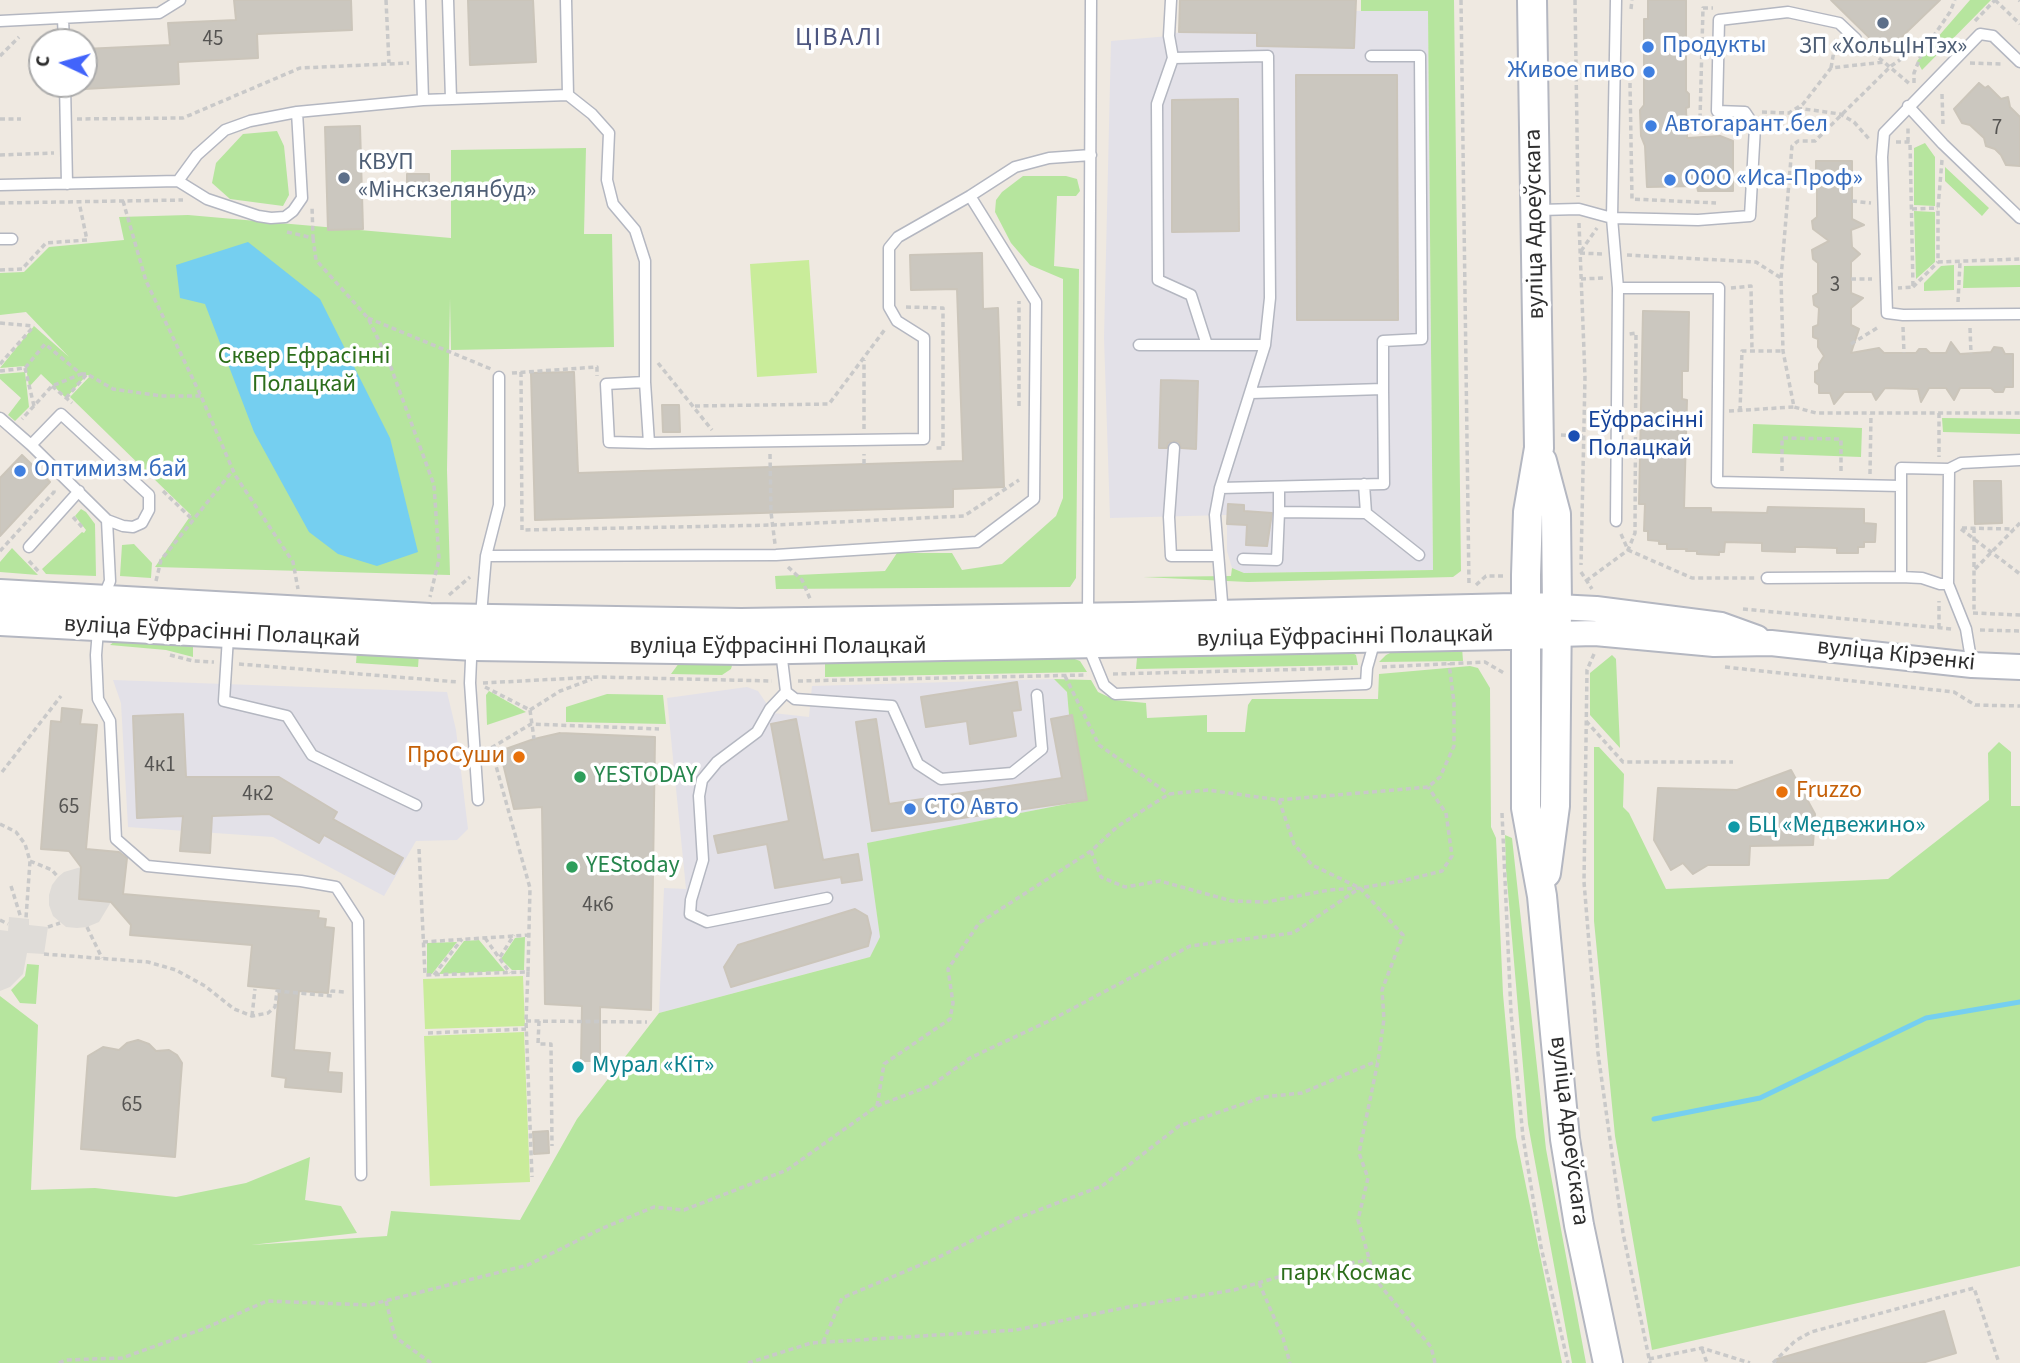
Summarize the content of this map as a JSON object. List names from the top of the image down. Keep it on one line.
{"streets":{"main road":["вуліца Адоеўскага","вуліца Еўфрасінні Полацкай"],"street":["вуліца Кірэенкі"]},"crossings":[["вуліца Адоеўскага","вуліца Еўфрасінні Полацкай"],["вуліца Адоеўскага","вуліца Кірэенкі"],["вуліца Еўфрасінні Полацкай","вуліца Кірэенкі"]],"districts":["ЦІВАЛІ"],"parks":["Сквер Ефрасінні Полацкай","парк Космас"],"places":["ЗП «ХольцIнТэх»","Продукты","Живое пиво","Автогарант.бел","КВУП «Мінскзелянбуд»","ООО «Иса-Проф»","Еўфрасінні Полацкай","Оптимизм.бай","ПроСуши","YESTODAY","Fruzzo","СТО Авто","БЦ «Медвежино»","YEStoday","Мурал «Кіт»"],"house_numbers":["45","7","3","4к1","4к2","65","4к6","65"],"north":"left"}
